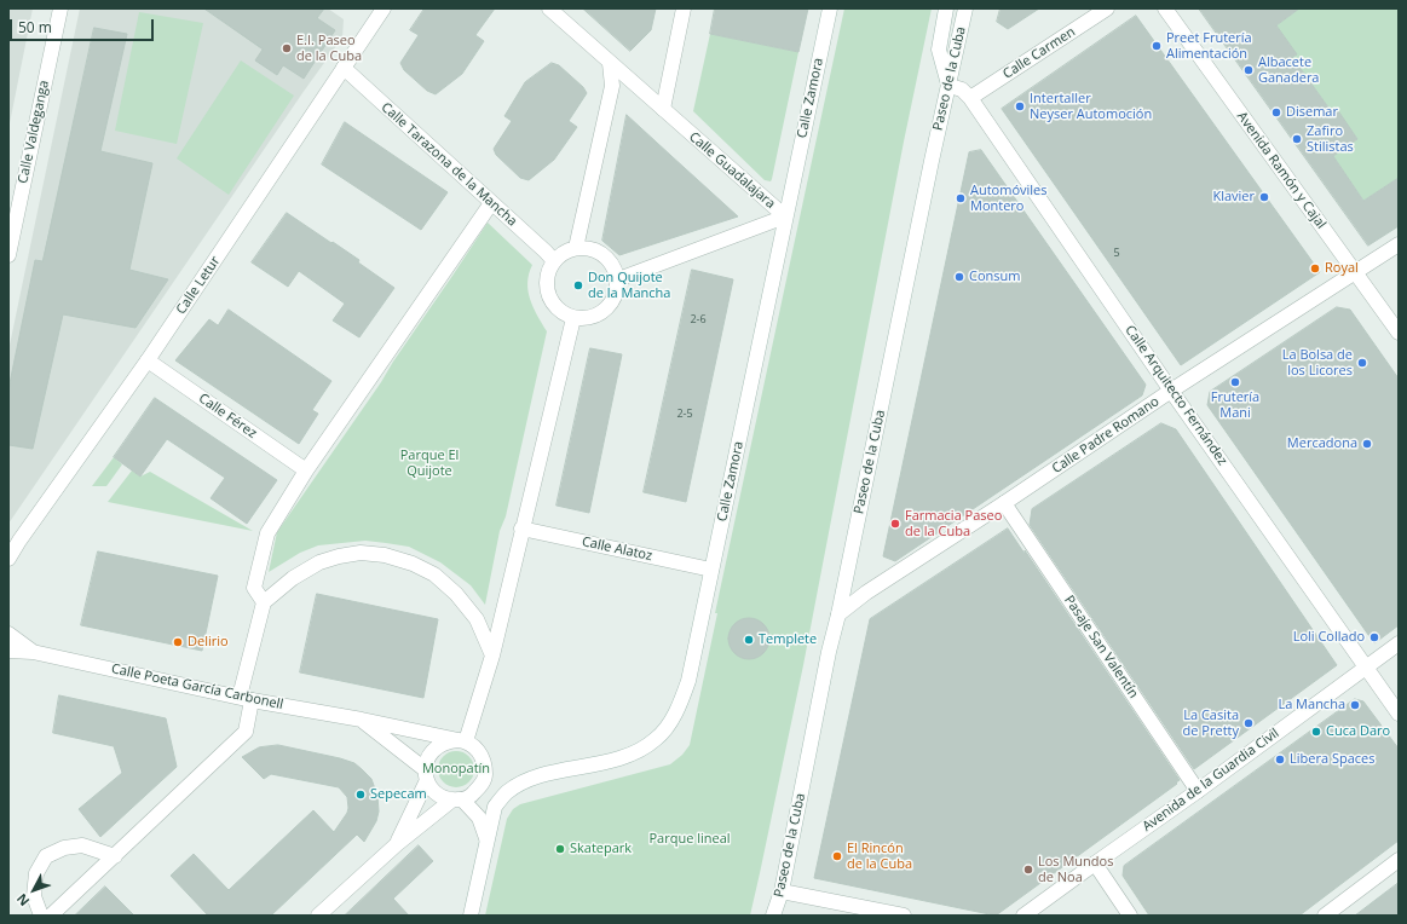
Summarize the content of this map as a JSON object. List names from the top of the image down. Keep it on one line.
{"streets":{"street":["Calle Carmen","Paseo de la Cuba","Calle Zamora","Calle Valdeganga","Calle Tarazona de la Mancha","Calle Guadalajara","Avenida Ramón y Cajal","Calle Letur","Calle Arquitecto Fernández","Calle Férez","Calle Padre Romano","Calle Alatoz","Pasaje San Valentín","Calle Poeta García Carbonell","Avenida de la Guardia Civil"]},"crossings":[["Calle Carmen","Calle Arquitecto Fernández"],["Paseo de la Cuba","Calle Arquitecto Fernández"],["Paseo de la Cuba","Calle Padre Romano"],["Calle Zamora","Calle Guadalajara"],["Calle Zamora","Calle Alatoz"],["Calle Tarazona de la Mancha","Calle Guadalajara"],["Calle Tarazona de la Mancha","Calle Letur"],["Avenida Ramón y Cajal","Calle Padre Romano"],["Calle Letur","Calle Férez"],["Calle Arquitecto Fernández","Calle Padre Romano"],["Calle Arquitecto Fernández","Avenida de la Guardia Civil"],["Calle Padre Romano","Pasaje San Valentín"],["Pasaje San Valentín","Avenida de la Guardia Civil"]],"parks":["Parque El Quijote","Monopatín","Parque lineal"],"places":["Preet Frutería Alimentación","E.I. Paseo de la Cuba","Albacete Ganadera","Intertaller Neyser Automoción","Disemar","Zafiro Stilistas","Klavier","Automóviles Montero","Royal","Consum","Don Quijote de la Mancha","La Bolsa de los Licores","Frutería Mani","Mercadona","Farmacia Paseo de la Cuba","Loli Collado","Templete","Delirio","La Mancha","La Casita de Pretty","Cuca Daro","Libera Spaces","Sepecam","Skatepark","El Rincón de la Cuba","Los Mundos de Noa"],"house_numbers":["5","2-6","2-5"],"scale_bar":"50 m","north":"bottom left"}
